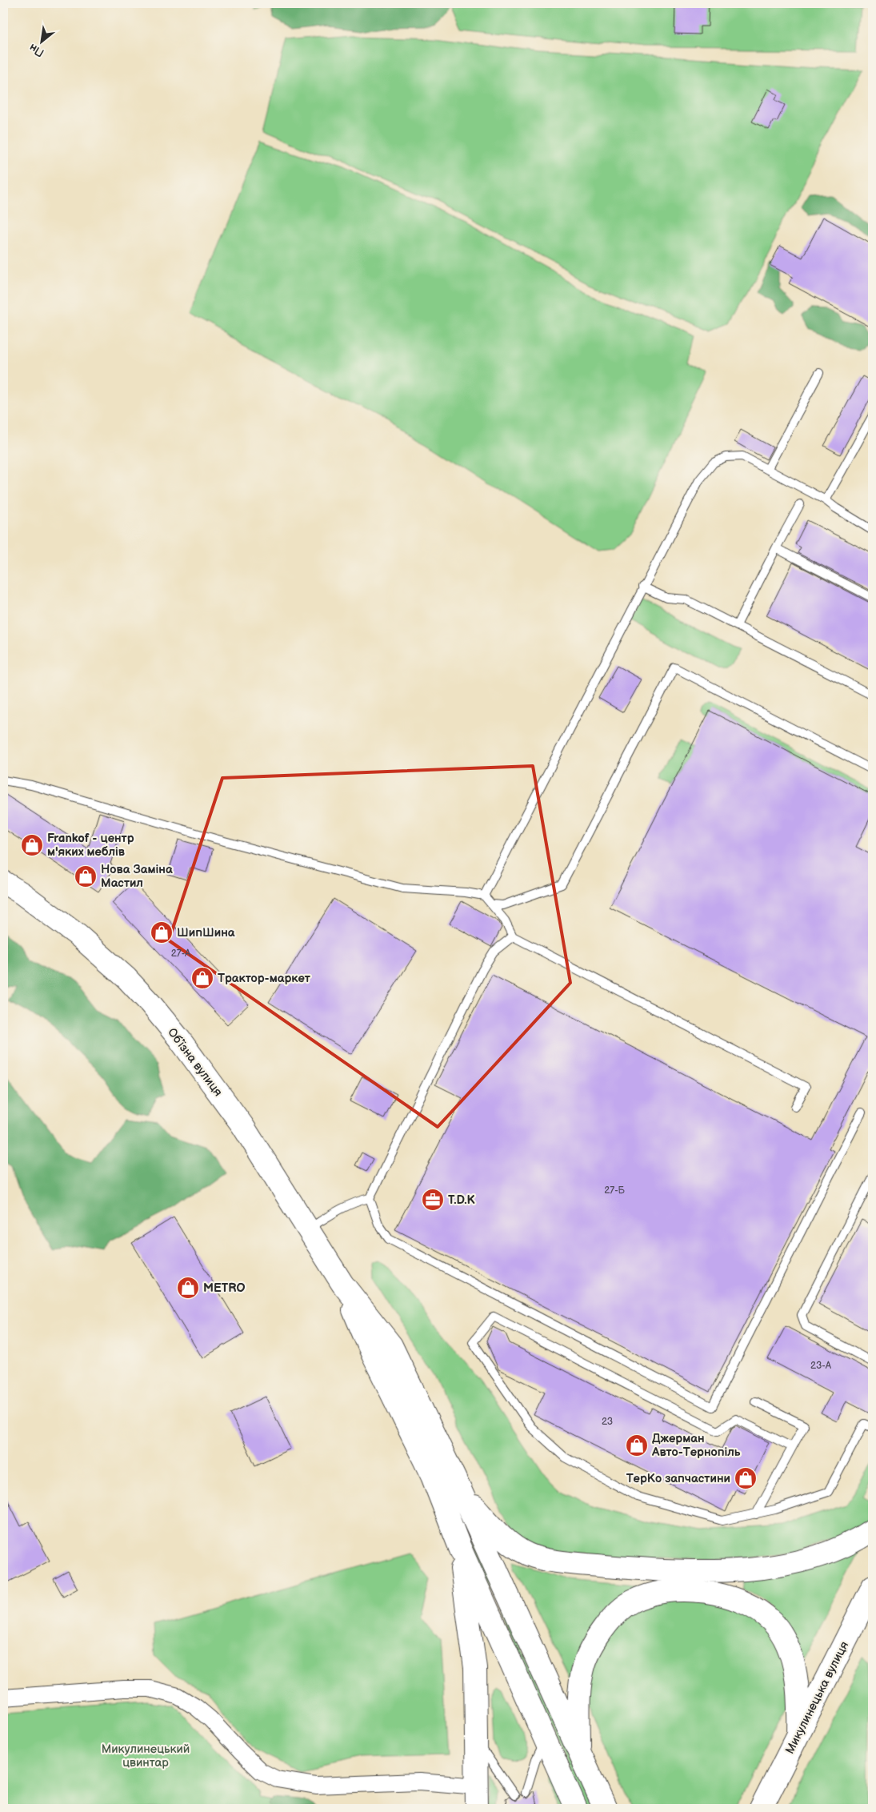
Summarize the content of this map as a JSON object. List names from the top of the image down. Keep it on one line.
{"streets":{"highway":["Обʼїзна вулиця","Микулинецька вулиця"]},"parks":["Микулинецький цвинтар"],"places":{"shop":["Frankof - центр м'яких меблів","Нова Заміна Мастил","ШипШина","Трактор-маркет","METRO","Джерман Авто-Тернопіль","ТерКо запчастини"],"office":["T.D.K"]},"house_numbers":["27-А","27-Б","23-А","23"],"north":"bottom left"}
